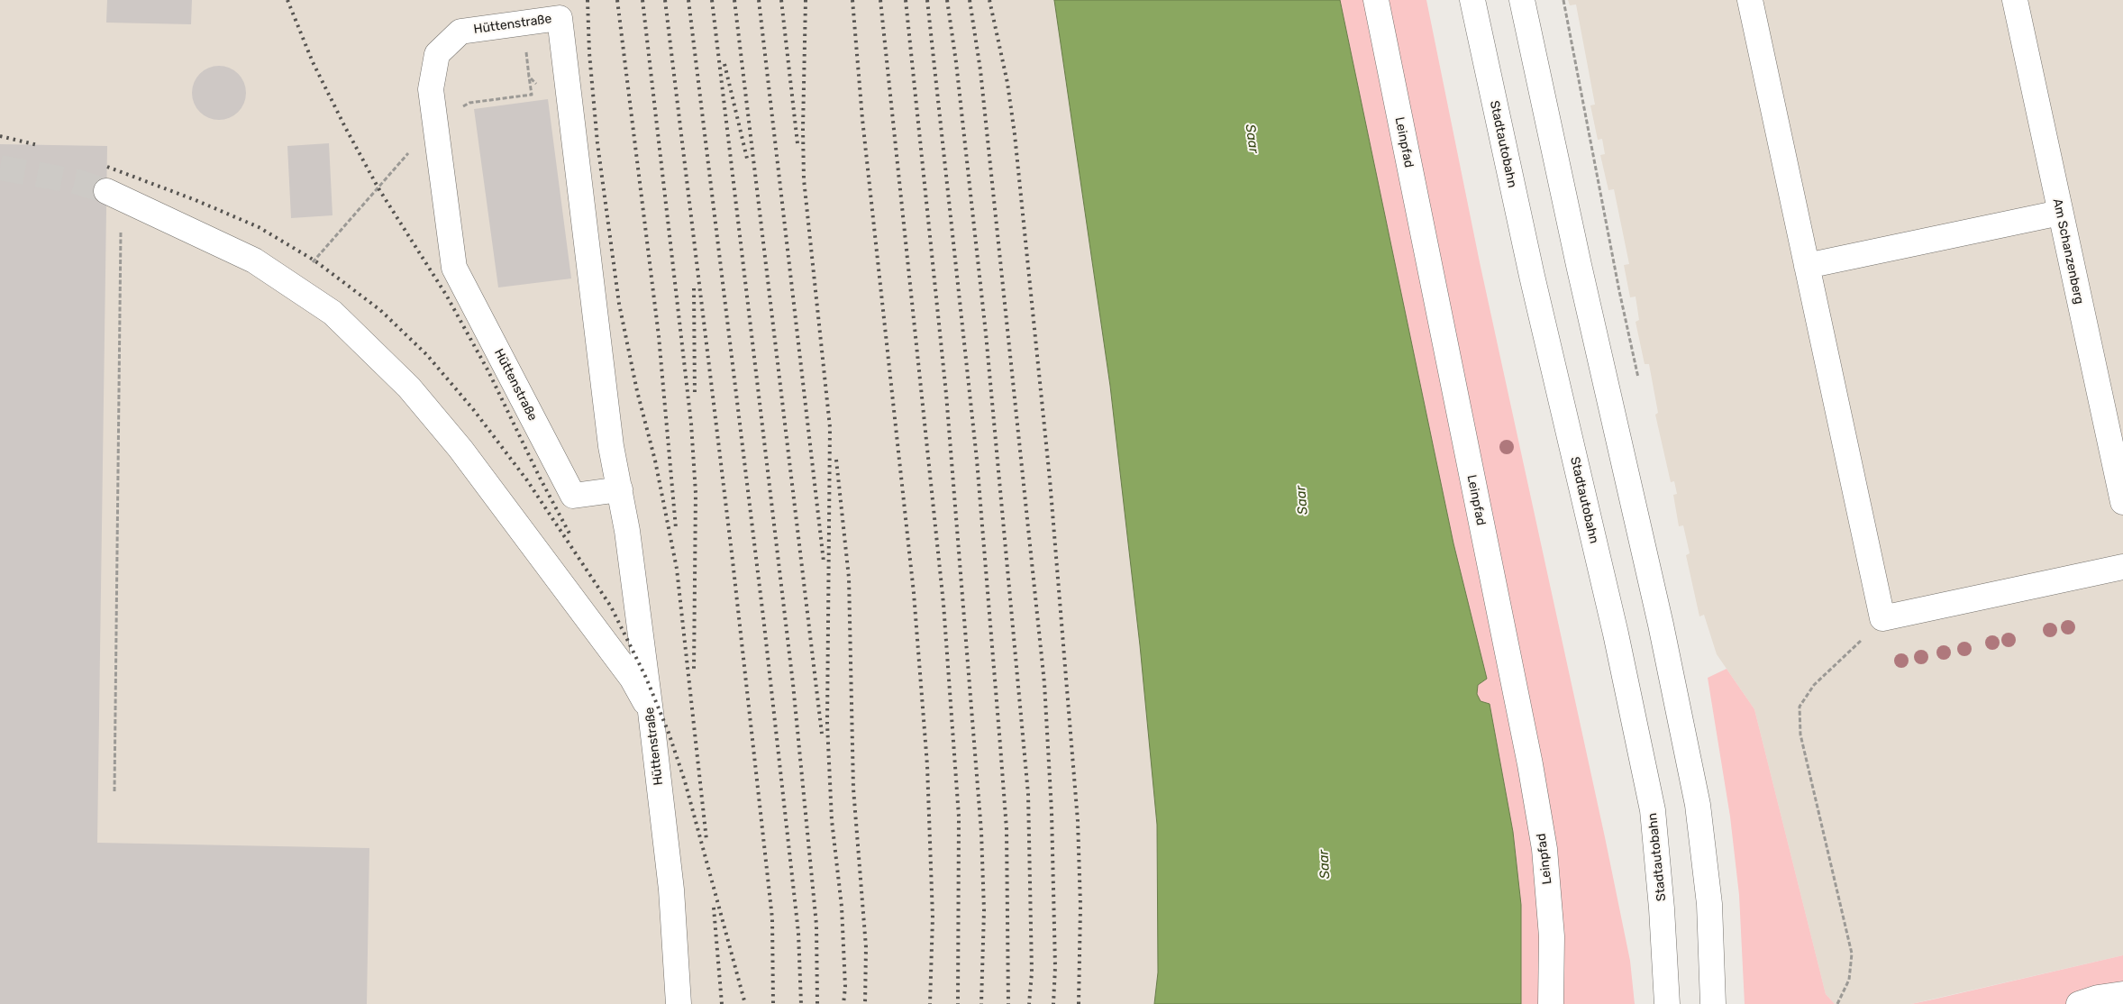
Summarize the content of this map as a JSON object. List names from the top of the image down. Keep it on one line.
{"streets":{"main road":["Hüttenstraße","Leinpfad","Stadtautobahn","Am Schanzenberg"]},"water":["Saar"]}
